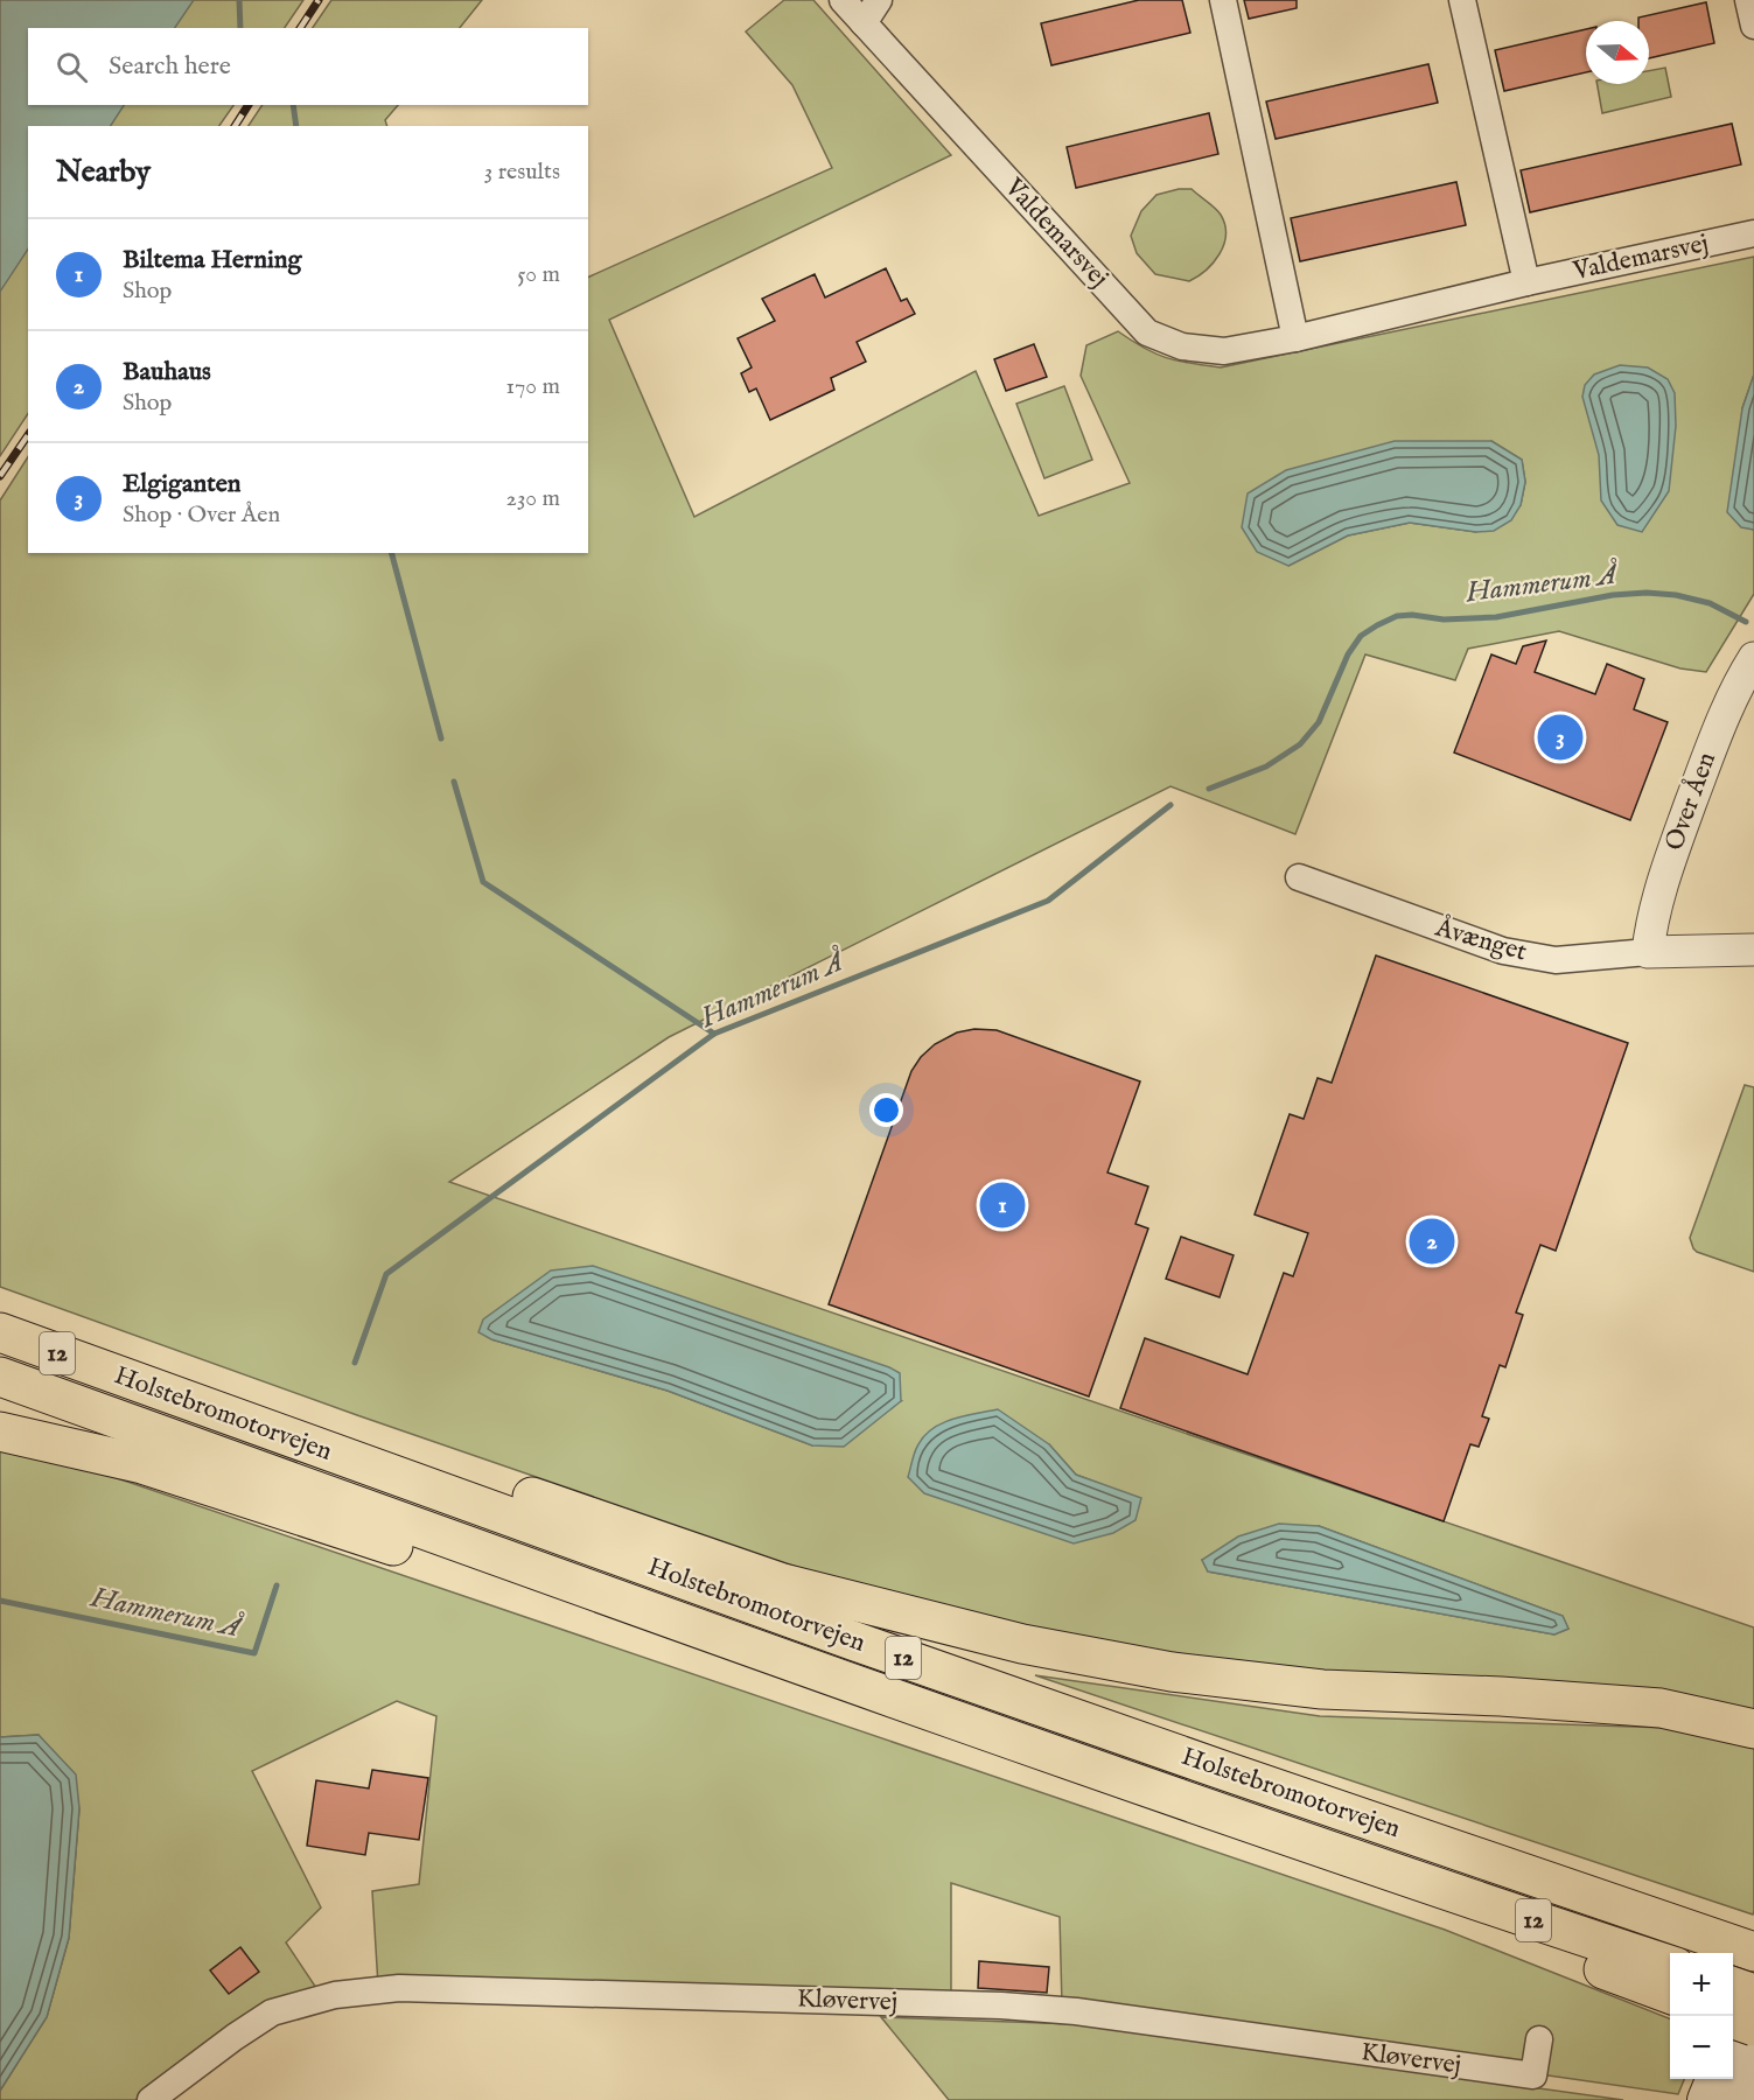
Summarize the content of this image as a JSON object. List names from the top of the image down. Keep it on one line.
{"streets":{"highway":["12","Holstebromotorvejen"],"street":["Valdemarsvej","Over Åen","Åvænget","Kløvervej"]},"crossings":[["Over Åen","Åvænget"]],"water":["Hammerum Å"],"north":"right","page":{"search":"Search here","heading":["Nearby","3 results"],"list":[{"mark":"1","name":"Biltema Herning","note":"Shop","value":"50 m"},{"mark":"2","name":"Bauhaus","note":"Shop","value":"170 m"},{"mark":"3","name":"Elgiganten","note":"Shop · Over Åen","value":"230 m"}],"pins":["3","1","2"],"map_buttons":["+","−"]}}
